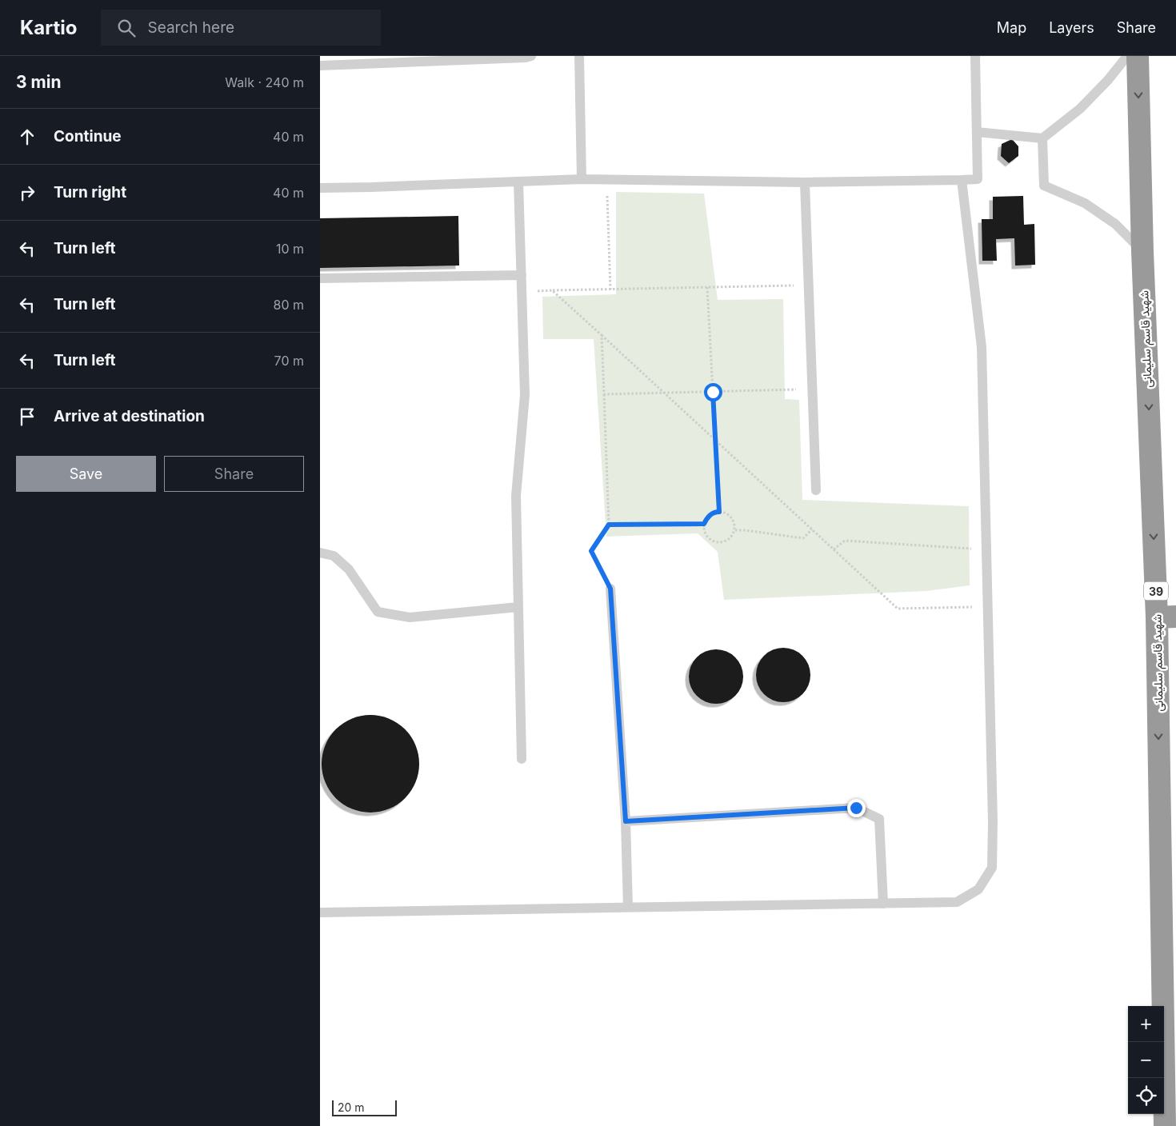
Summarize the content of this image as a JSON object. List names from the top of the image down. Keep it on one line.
{"streets":{"highway":["شهید قاسم سلیمانی","39"]},"one_way":["شهید قاسم سلیمانی"],"scale_bar":"20 m","page":{"header":"Kartio","search":"Search here","nav":["Map","Layers","Share"],"heading":["3 min","Walk · 240 m"],"list":[["Continue","40 m"],["Turn right","40 m"],["Turn left","10 m"],["Turn left","80 m"],["Turn left","70 m"],"Arrive at destination"],"buttons":["Save","Share"],"map_buttons":["+","−"],"scale":"20 m"}}
